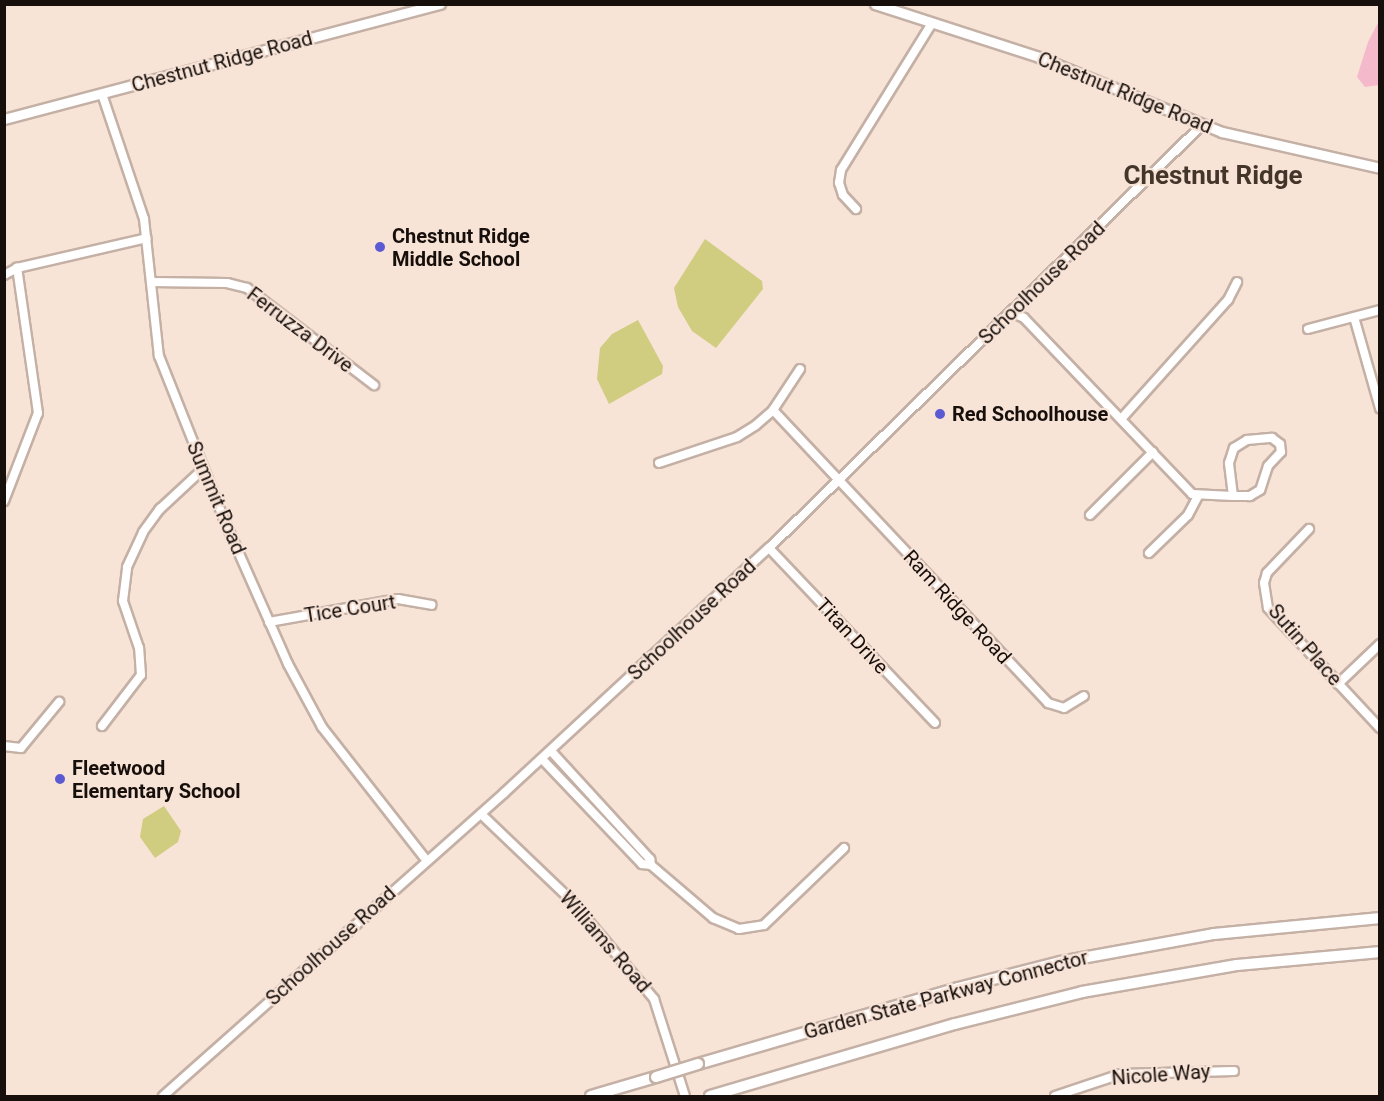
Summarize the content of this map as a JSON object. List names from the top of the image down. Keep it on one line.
{"streets":{"highway":["Garden State Parkway Connector"],"main road":["Chestnut Ridge Road"],"street":["Schoolhouse Road","Ferruzza Drive","Summit Road","Ram Ridge Road","Tice Court","Titan Drive","Sutin Place","Williams Road","Nicole Way"]},"crossings":[["Chestnut Ridge Road","Schoolhouse Road"],["Chestnut Ridge Road","Summit Road"],["Schoolhouse Road","Summit Road"],["Schoolhouse Road","Ram Ridge Road"],["Schoolhouse Road","Titan Drive"],["Schoolhouse Road","Williams Road"],["Ferruzza Drive","Summit Road"],["Summit Road","Tice Court"]],"districts":["Chestnut Ridge"],"places":["Chestnut Ridge Middle School","Red Schoolhouse","Fleetwood Elementary School"]}
